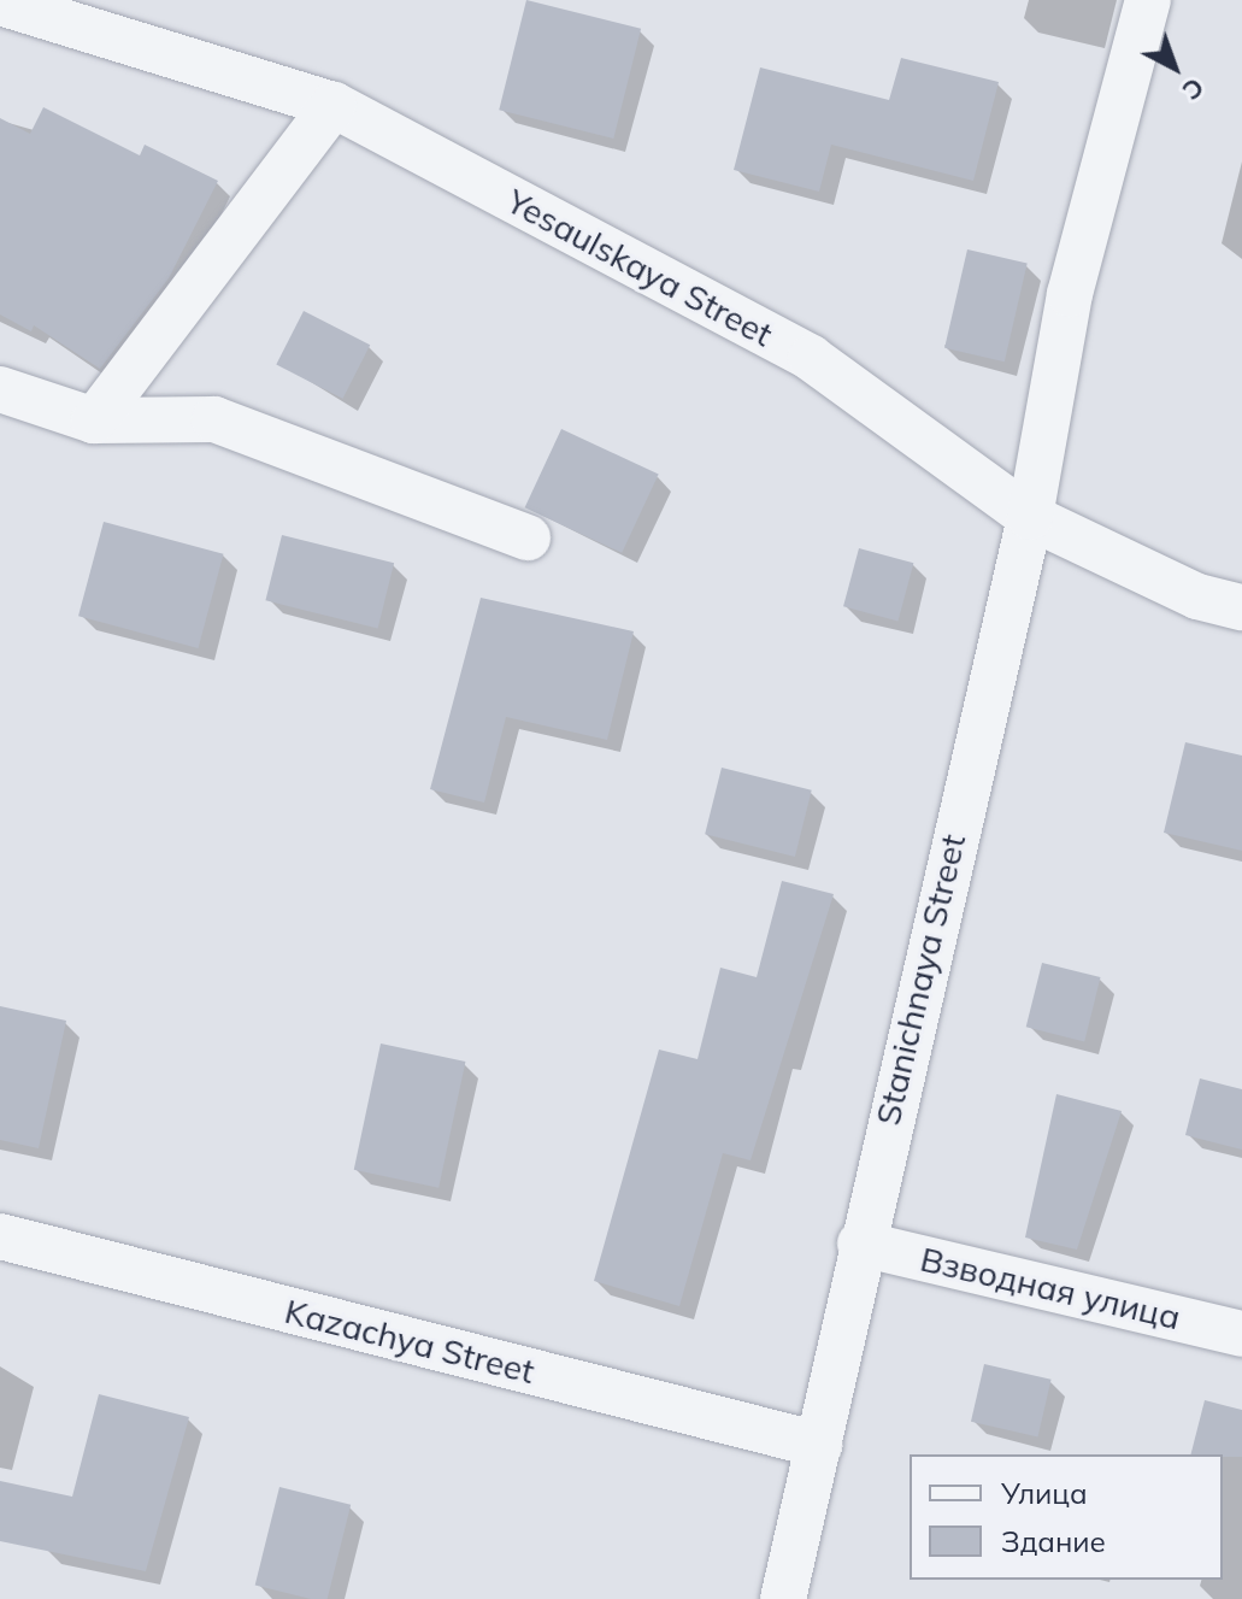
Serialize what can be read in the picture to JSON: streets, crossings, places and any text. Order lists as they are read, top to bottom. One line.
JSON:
{"streets":{"street":["Yesaulskaya Street","Stanichnaya Street","Взводная улица","Kazachya Street"]},"crossings":[["Yesaulskaya Street","Stanichnaya Street"],["Stanichnaya Street","Взводная улица"],["Stanichnaya Street","Kazachya Street"]],"legend":["Улица","Здание"],"north":"bottom right"}
